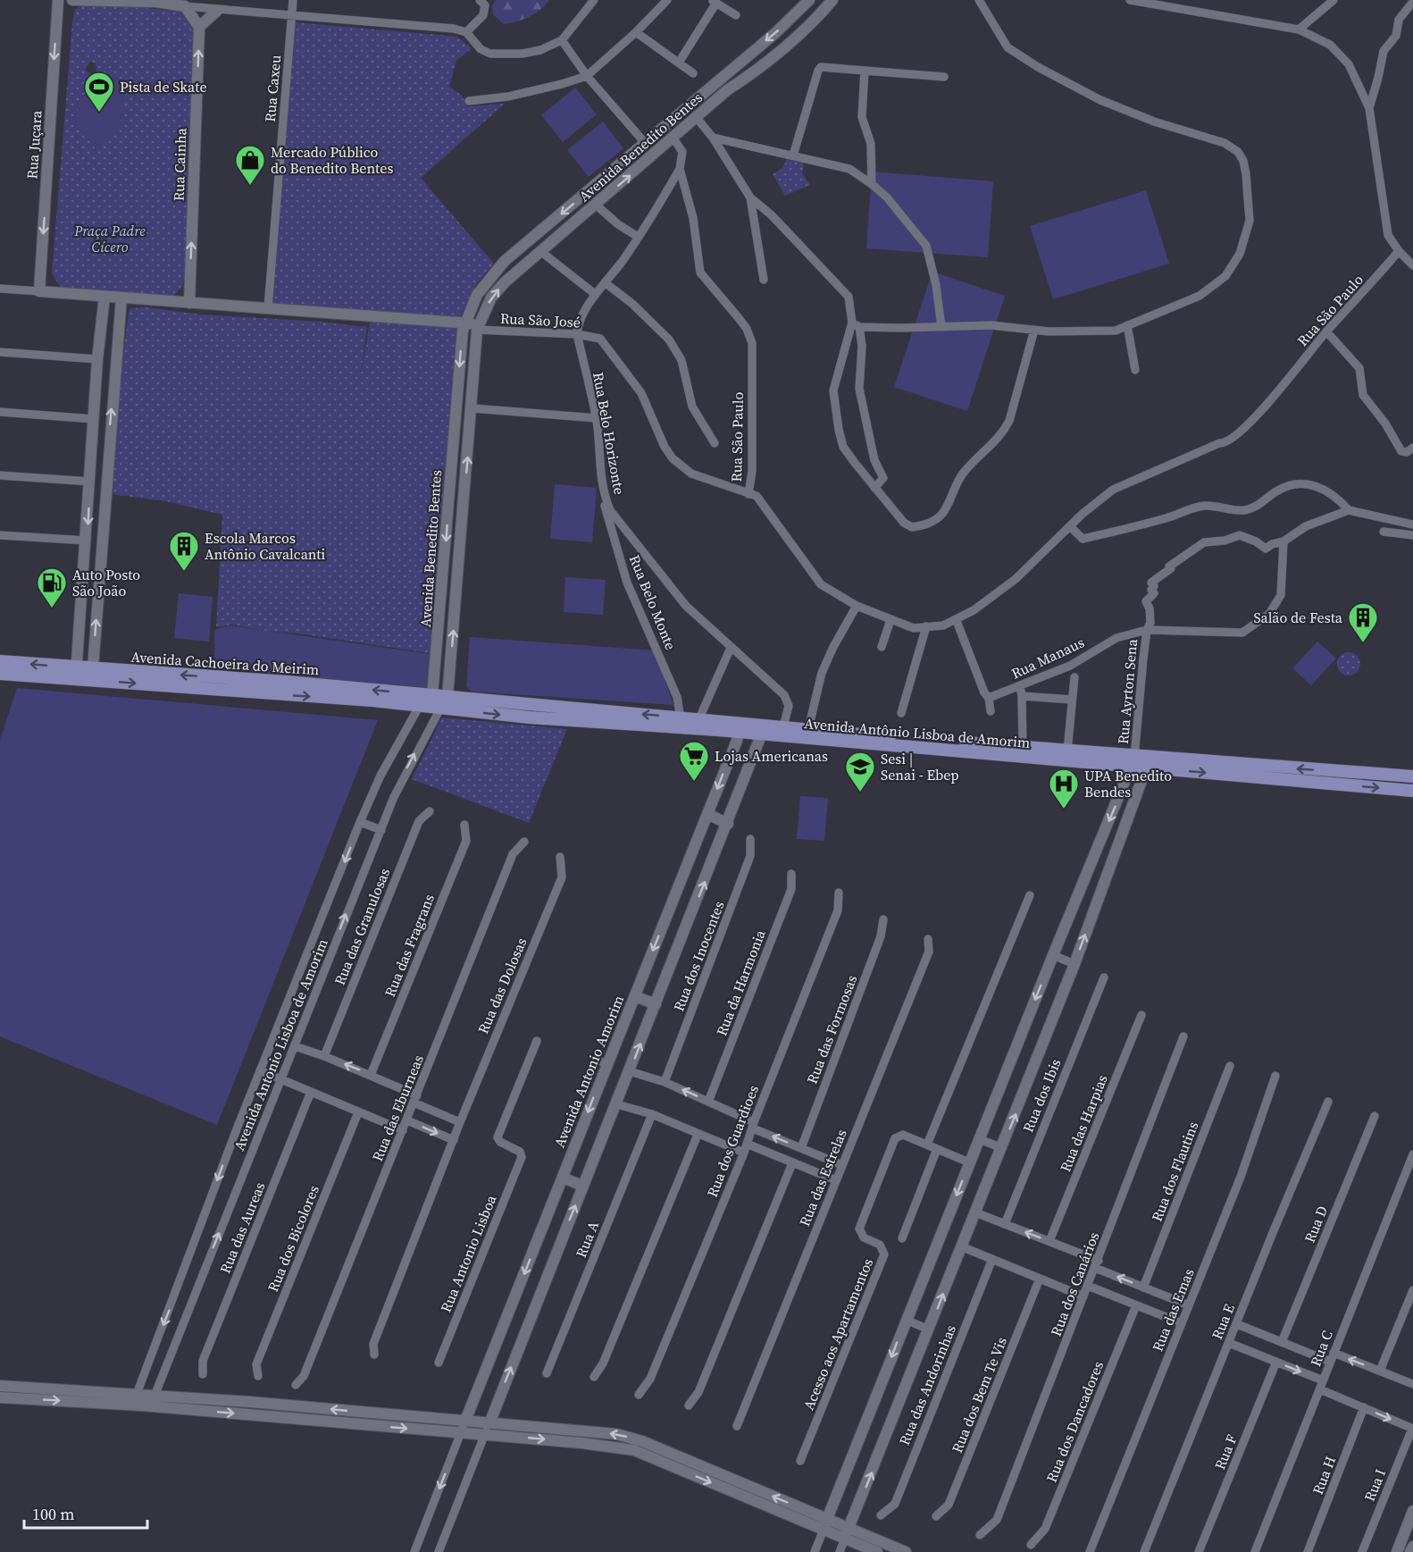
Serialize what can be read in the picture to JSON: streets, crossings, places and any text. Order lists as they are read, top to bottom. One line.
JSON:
{"streets":{"main road":["Avenida Cachoeira do Meirim","Avenida Antônio Lisboa de Amorim"],"street":["Rua Caxeu","Rua Juçara","Avenida Benedito Bentes","Rua Cainha","Rua São Paulo","Rua São José","Rua Belo Horizonte","Rua Belo Monte","Rua Manaus","Rua Ayrton Sena","Rua das Granulosas","Rua das Fragrans","Rua dos Inocentes","Rua da Harmonia","Rua das Dolosas","Rua das Formosas","Avenida Antonio Lisboa de Amorim","Avenida Antonio Amorim","Rua dos Ibis","Rua das Eburneas","Rua das Harpias","Rua dos Guardioes","Rua dos Flautins","Rua das Estrelas","Rua D","Rua das Aureas","Rua dos Bicolores","Rua A","Rua Antonio Lisboa","Rua dos Canários","Rua das Emas","Rua E","Acesso aos Apartamentos","Rua C","Rua das Andorinhas","Rua dos Bem Te Vis","Rua dos Dancadores","Rua F","Rua H","Rua I"]},"crossings":[["Avenida Benedito Bentes","Rua São José"],["Avenida Benedito Bentes","Avenida Cachoeira do Meirim"],["Avenida Benedito Bentes","Avenida Antônio Lisboa de Amorim"],["Avenida Benedito Bentes","Avenida Antonio Lisboa de Amorim"],["Rua São Paulo","Rua São José"],["Rua São José","Rua Belo Horizonte"],["Rua Belo Horizonte","Rua Belo Monte"],["Rua Belo Horizonte","Avenida Antônio Lisboa de Amorim"],["Rua Belo Monte","Avenida Antônio Lisboa de Amorim"],["Rua Manaus","Rua Ayrton Sena"],["Avenida Cachoeira do Meirim","Avenida Antônio Lisboa de Amorim"],["Avenida Cachoeira do Meirim","Avenida Antonio Lisboa de Amorim"],["Rua Ayrton Sena","Avenida Antônio Lisboa de Amorim"],["Avenida Antônio Lisboa de Amorim","Avenida Antonio Lisboa de Amorim"],["Avenida Antônio Lisboa de Amorim","Avenida Antonio Amorim"]],"one_way":["Rua Juçara","Rua Cainha"],"parks":["Praça Padre Cícero"],"places":{"sports":["Pista de Skate"],"shop":["Mercado Público do Benedito Bentes"],"building":["Escola Marcos Antônio Cavalcanti","Salão de Festa"],"fuel station":["Auto Posto São João"],"supermarket":["Lojas Americanas"],"school or university":["Sesi | Senai - Ebep"],"hospital":["UPA Benedito Bendes"]},"scale_bar":"100 m"}
